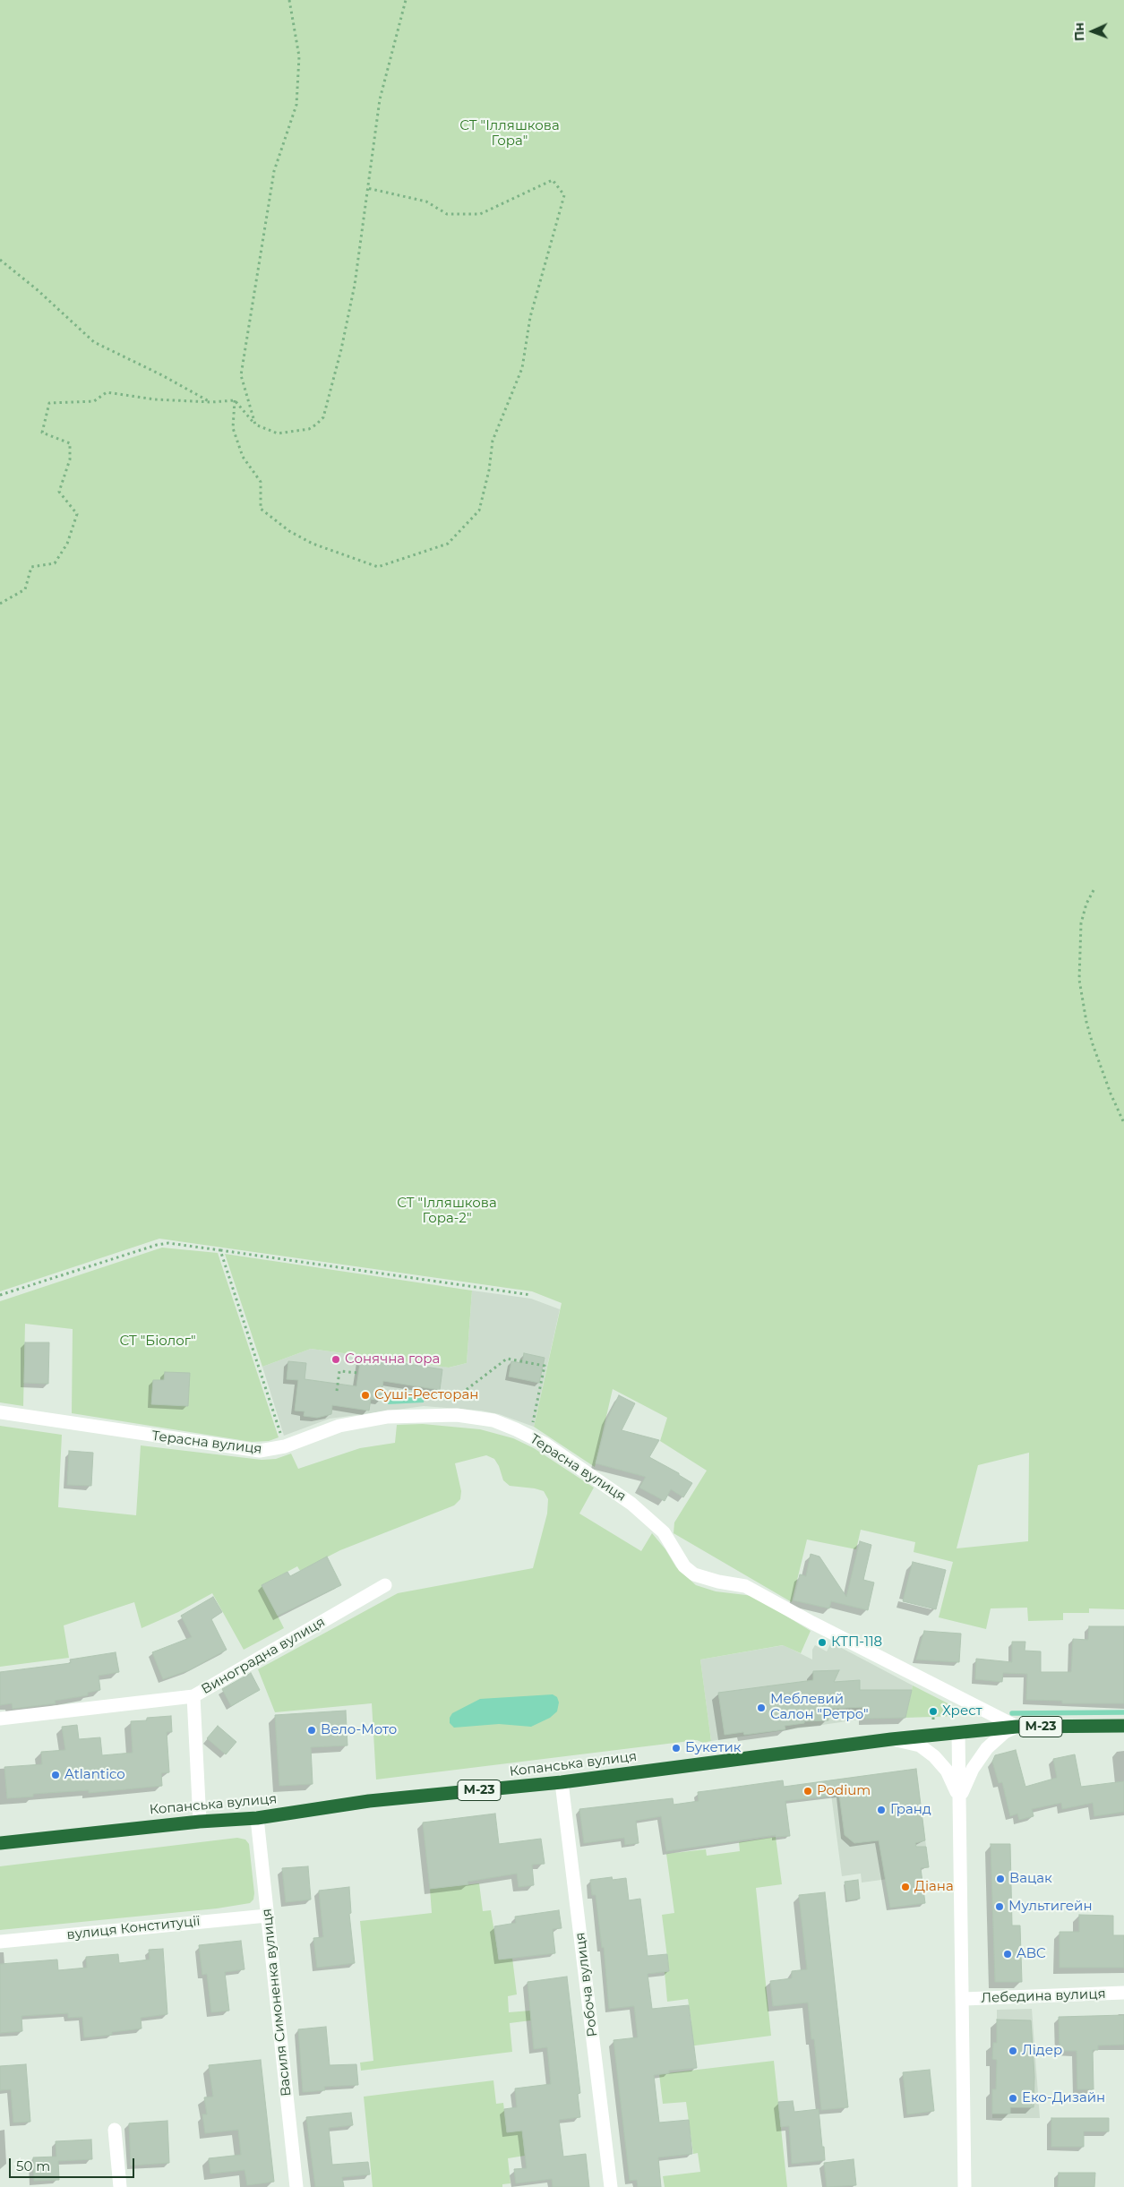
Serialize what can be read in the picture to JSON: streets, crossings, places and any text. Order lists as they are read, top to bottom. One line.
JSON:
{"streets":{"highway":["М-23","Копанська вулиця"],"street":["Терасна вулиця","Виноградна вулиця","вулиця Конституції","Робоча вулиця","Лебедина вулиця","Василя Симоненка вулиця"]},"crossings":[["Терасна вулиця","Копанська вулиця"],["Копанська вулиця","Робоча вулиця"],["Копанська вулиця","Василя Симоненка вулиця"],["вулиця Конституції","Василя Симоненка вулиця"]],"parks":["СТ \"Ілляшкова Гора\"","СТ \"Ілляшкова Гора-2\"","СТ \"Біолог\""],"places":["Сонячна гора","Суші-Ресторан","КТП-118","Меблевий Салон \"Ретро\"","Хрест","Вело-Мото","Букетик","Atlantico","Podium","Гранд","Вацак","Діана","Мультигейн","ABC","Лідер","Еко-Дизайн"],"scale_bar":"50 m","north":"left"}
